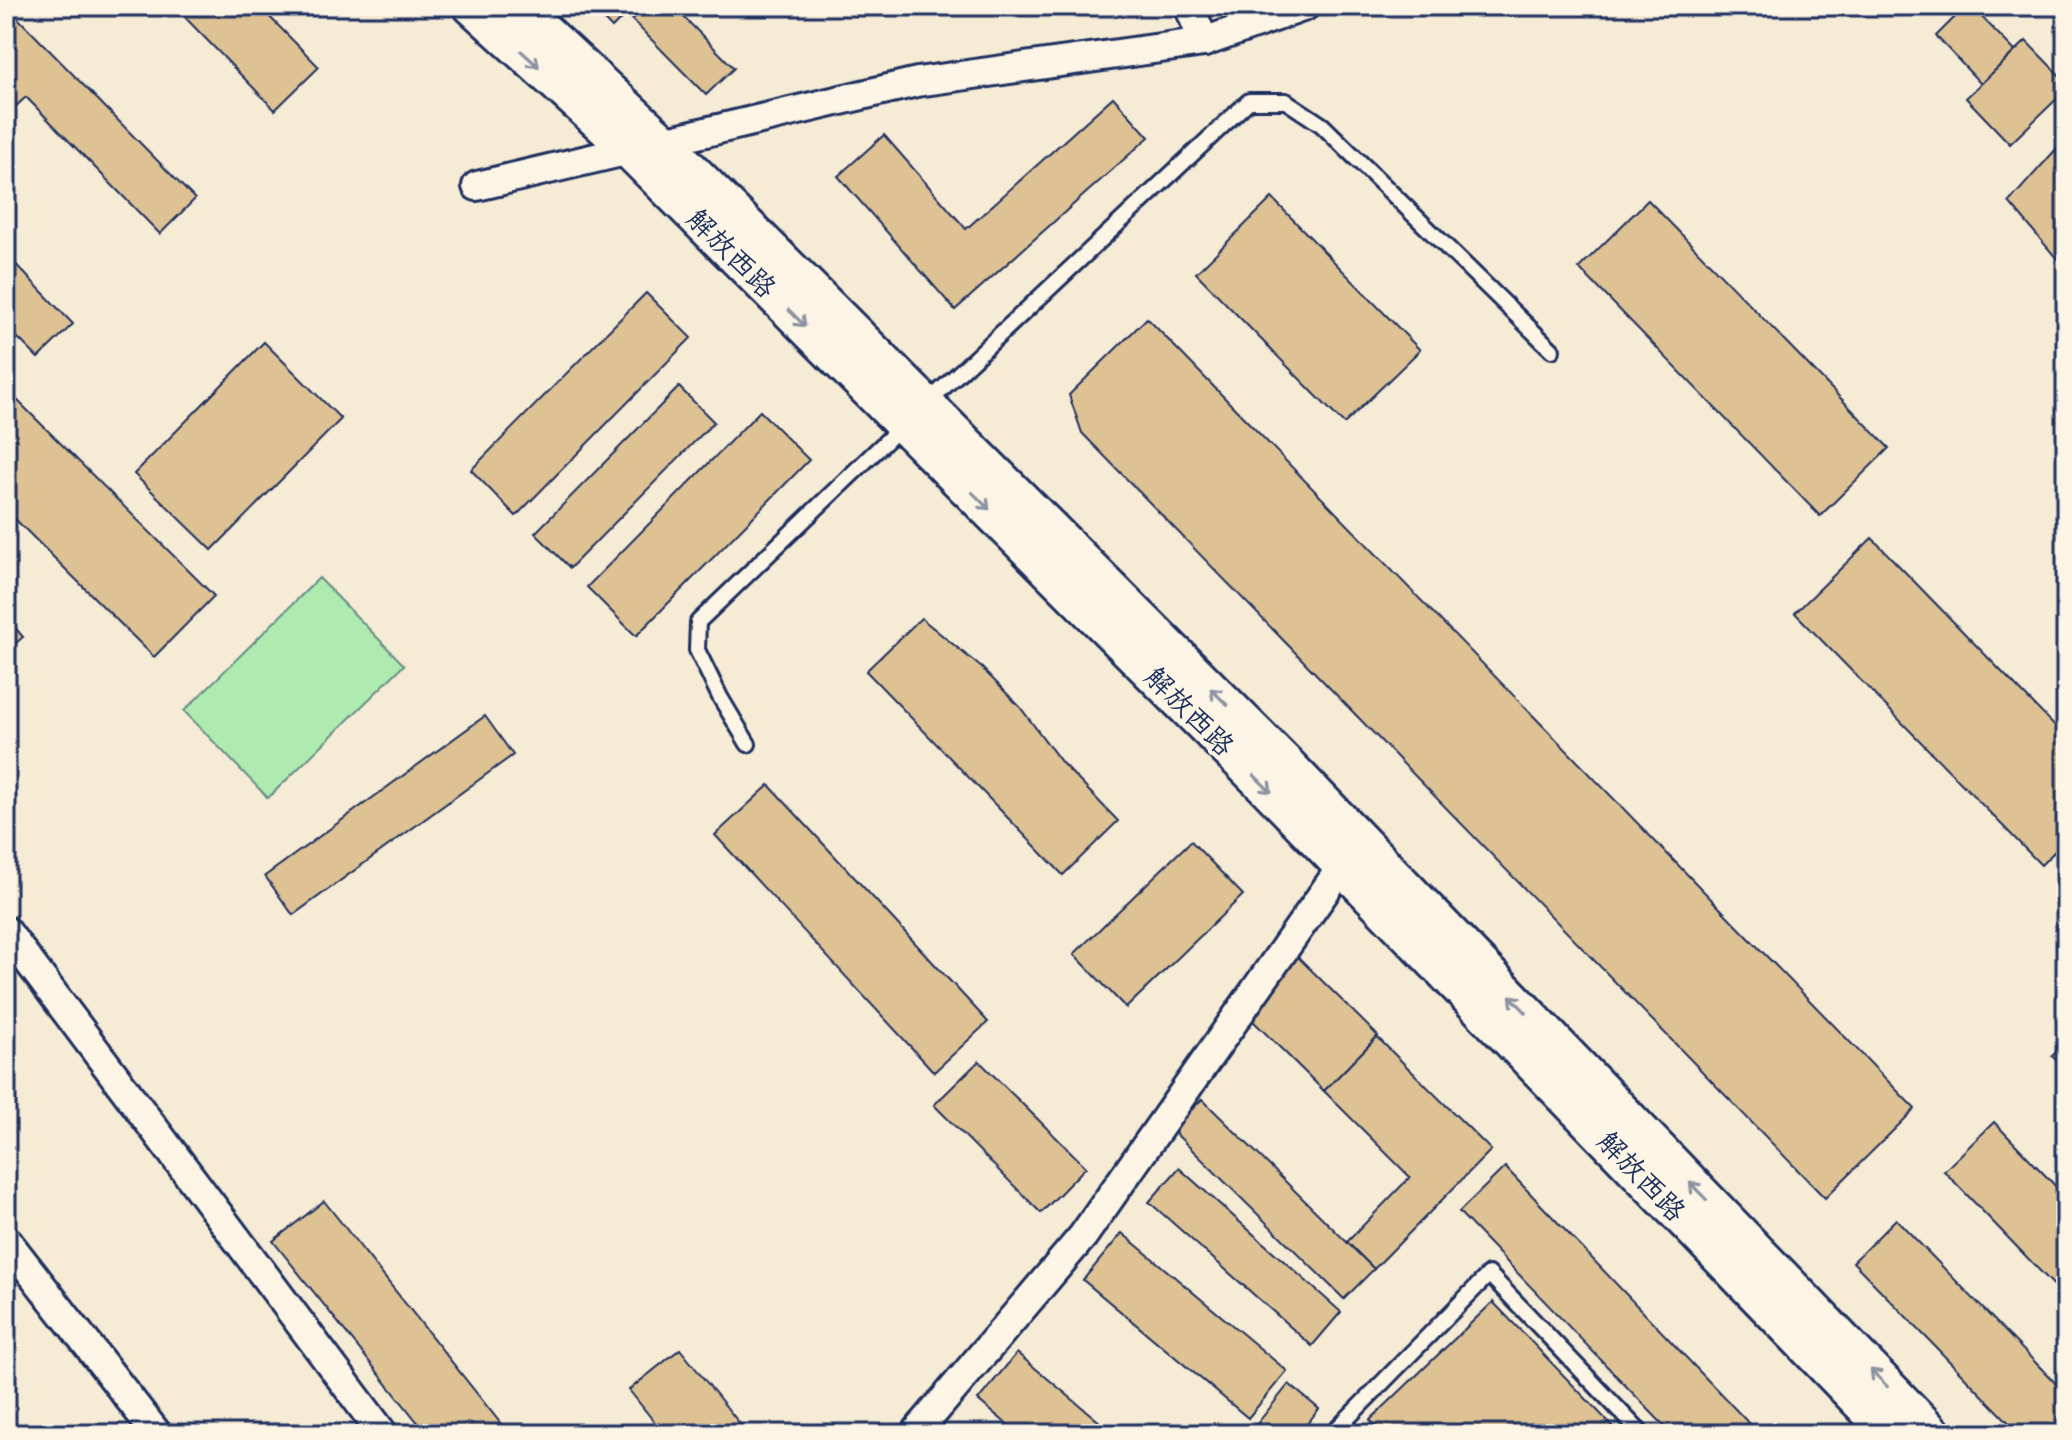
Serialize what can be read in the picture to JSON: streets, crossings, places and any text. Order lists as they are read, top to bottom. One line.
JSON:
{"streets":{"street":["解放西路"]}}
